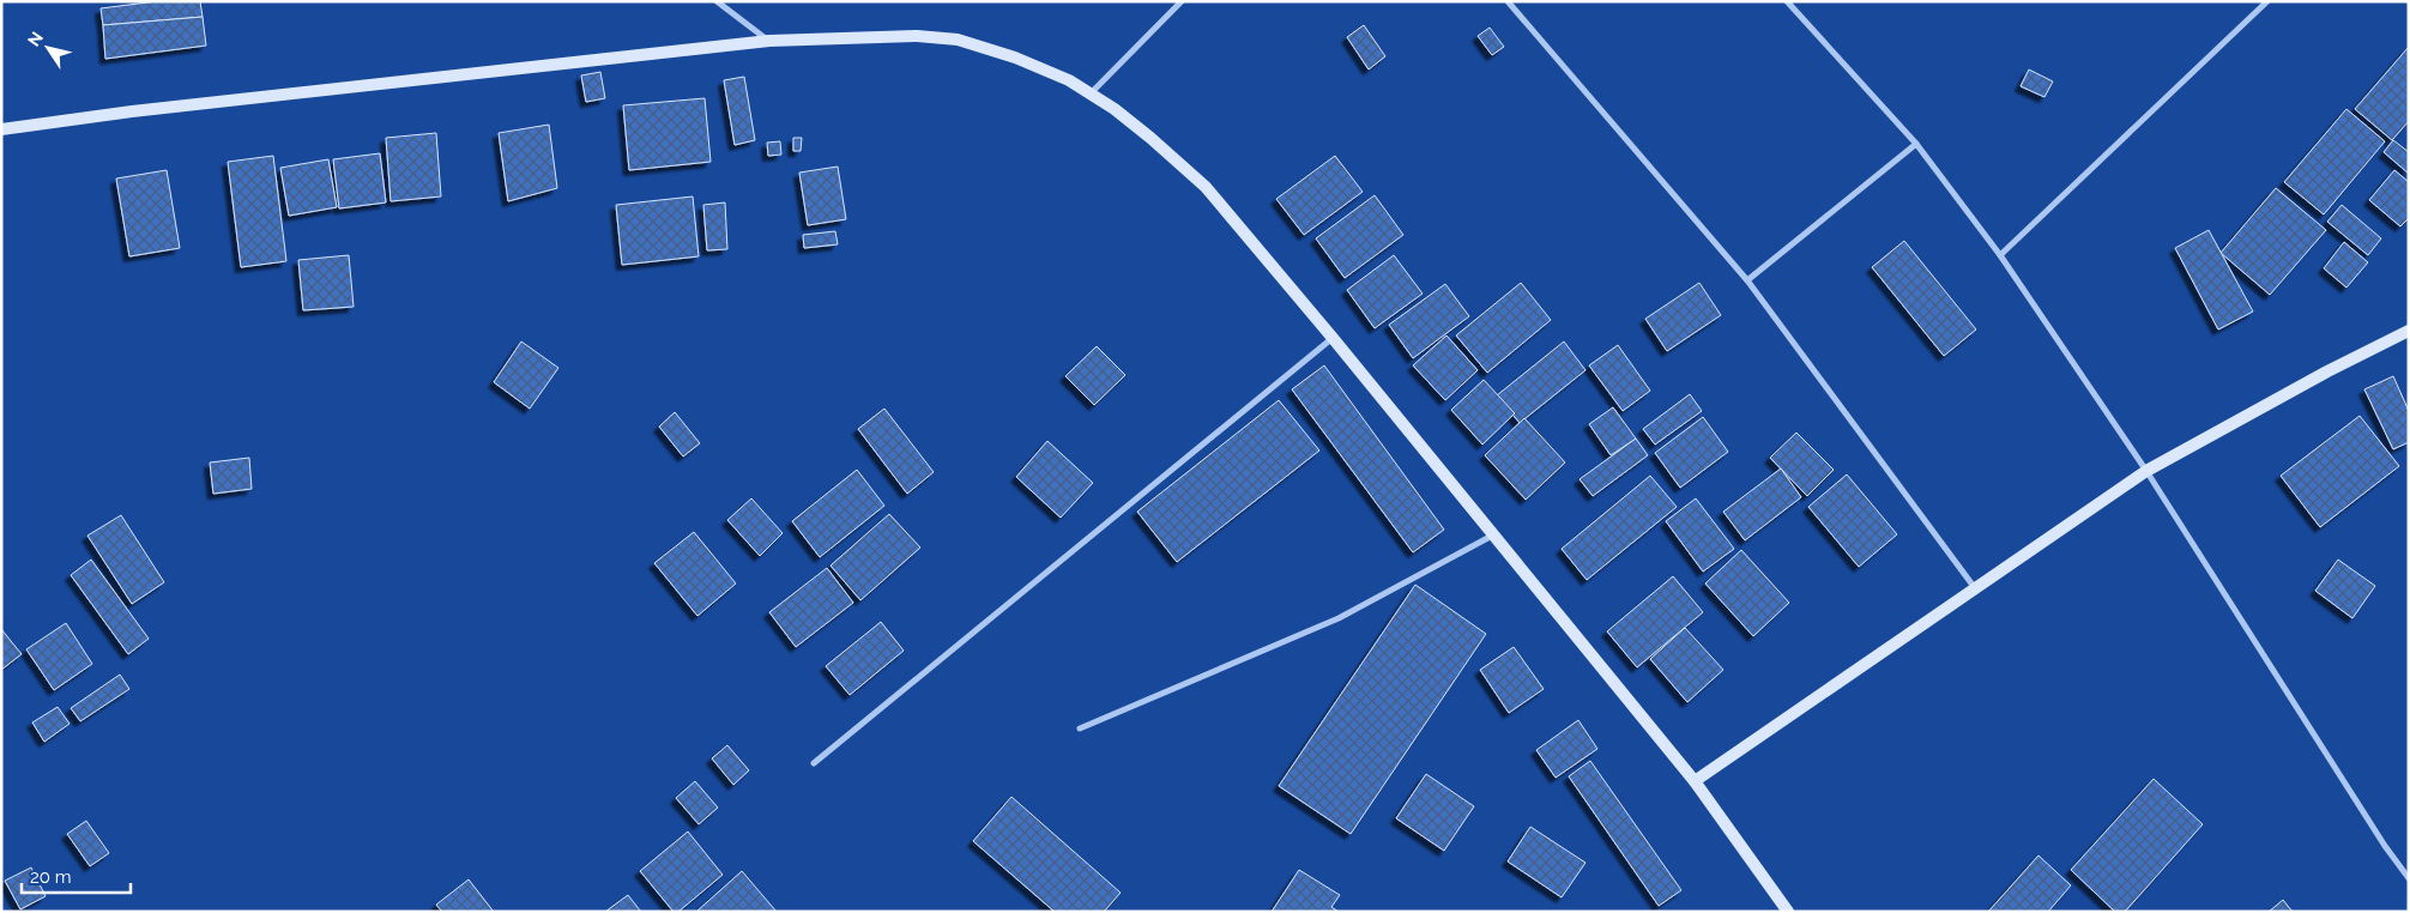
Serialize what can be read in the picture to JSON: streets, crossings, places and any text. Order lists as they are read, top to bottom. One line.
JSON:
{"scale_bar":"20 m","north":"top left"}
